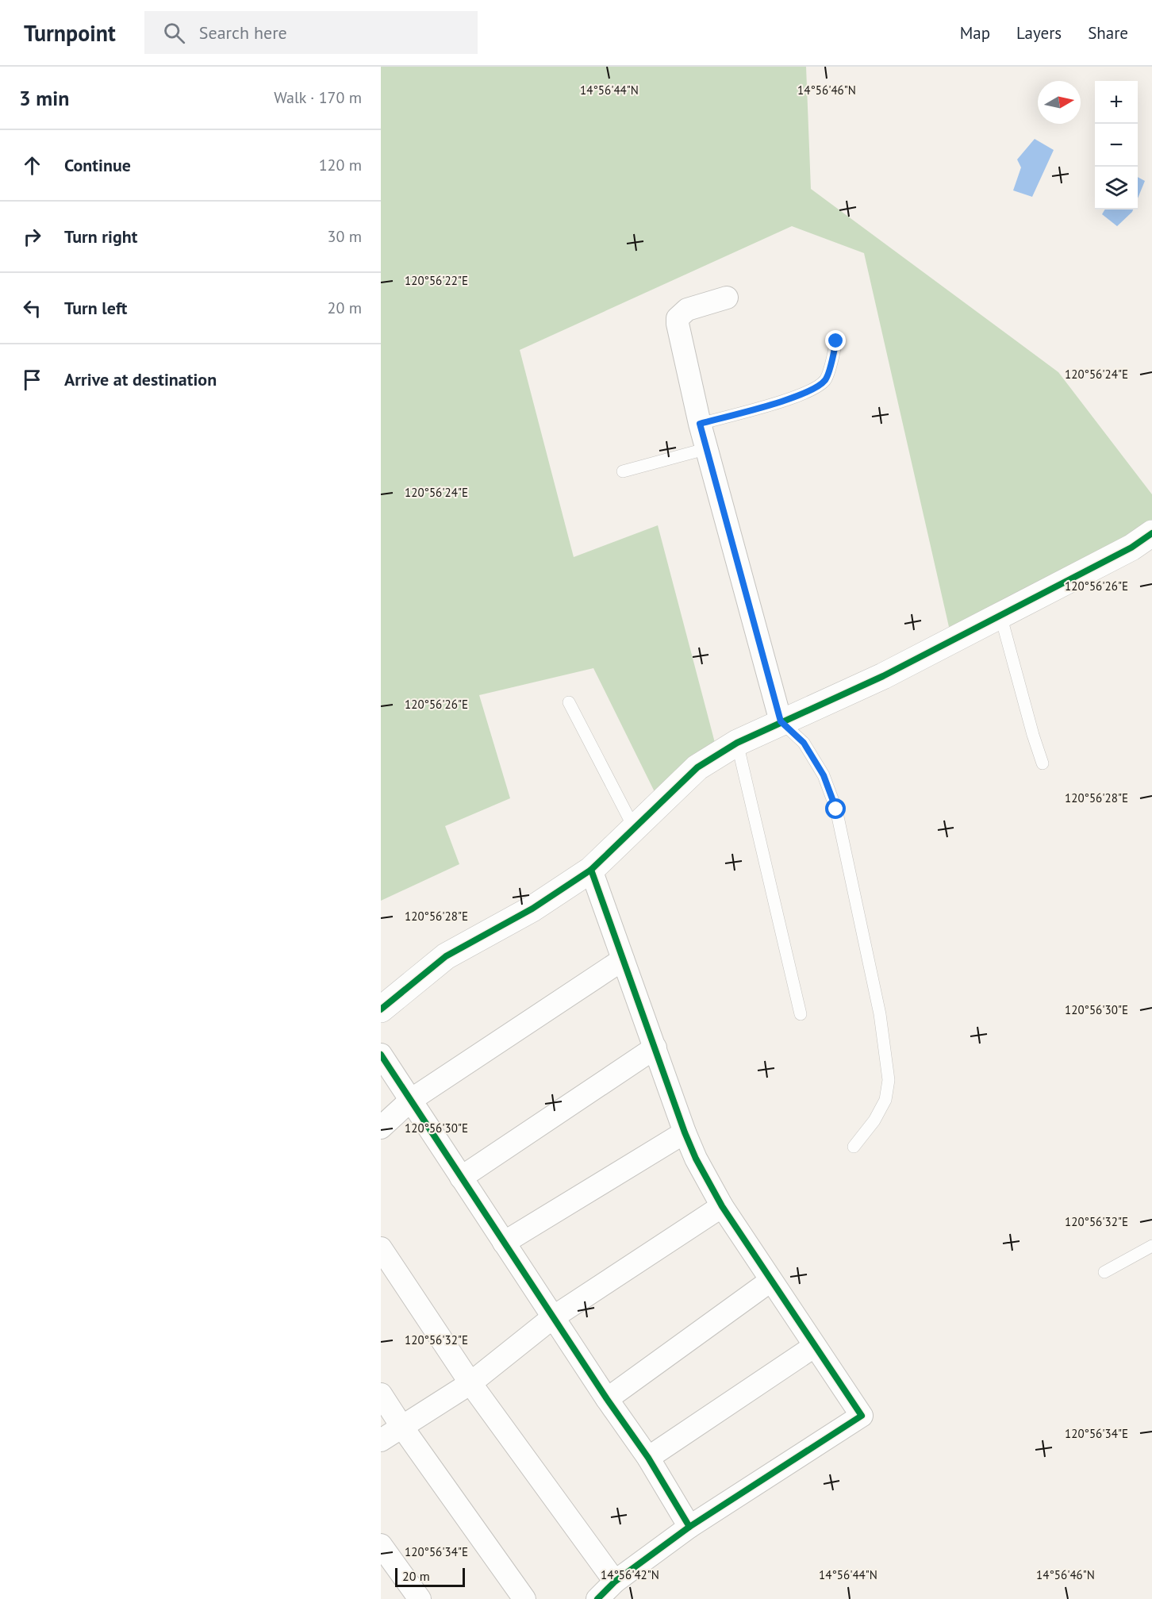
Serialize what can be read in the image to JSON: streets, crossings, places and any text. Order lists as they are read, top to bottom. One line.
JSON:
{"scale_bar":"20 m","north":"right","page":{"header":"Turnpoint","search":"Search here","nav":["Map","Layers","Share"],"heading":["3 min","Walk · 170 m"],"map_buttons":["+","−"],"list":[["Continue","120 m"],["Turn right","30 m"],["Turn left","20 m"],"Arrive at destination"],"scale":"20 m"},"coordinates":["14°56'44\"N","14°56'46\"N","120°56'22\"E","120°56'24\"E","120°56'26\"E","120°56'28\"E","120°56'30\"E","120°56'32\"E","120°56'34\"E","14°56'42\"N"]}
